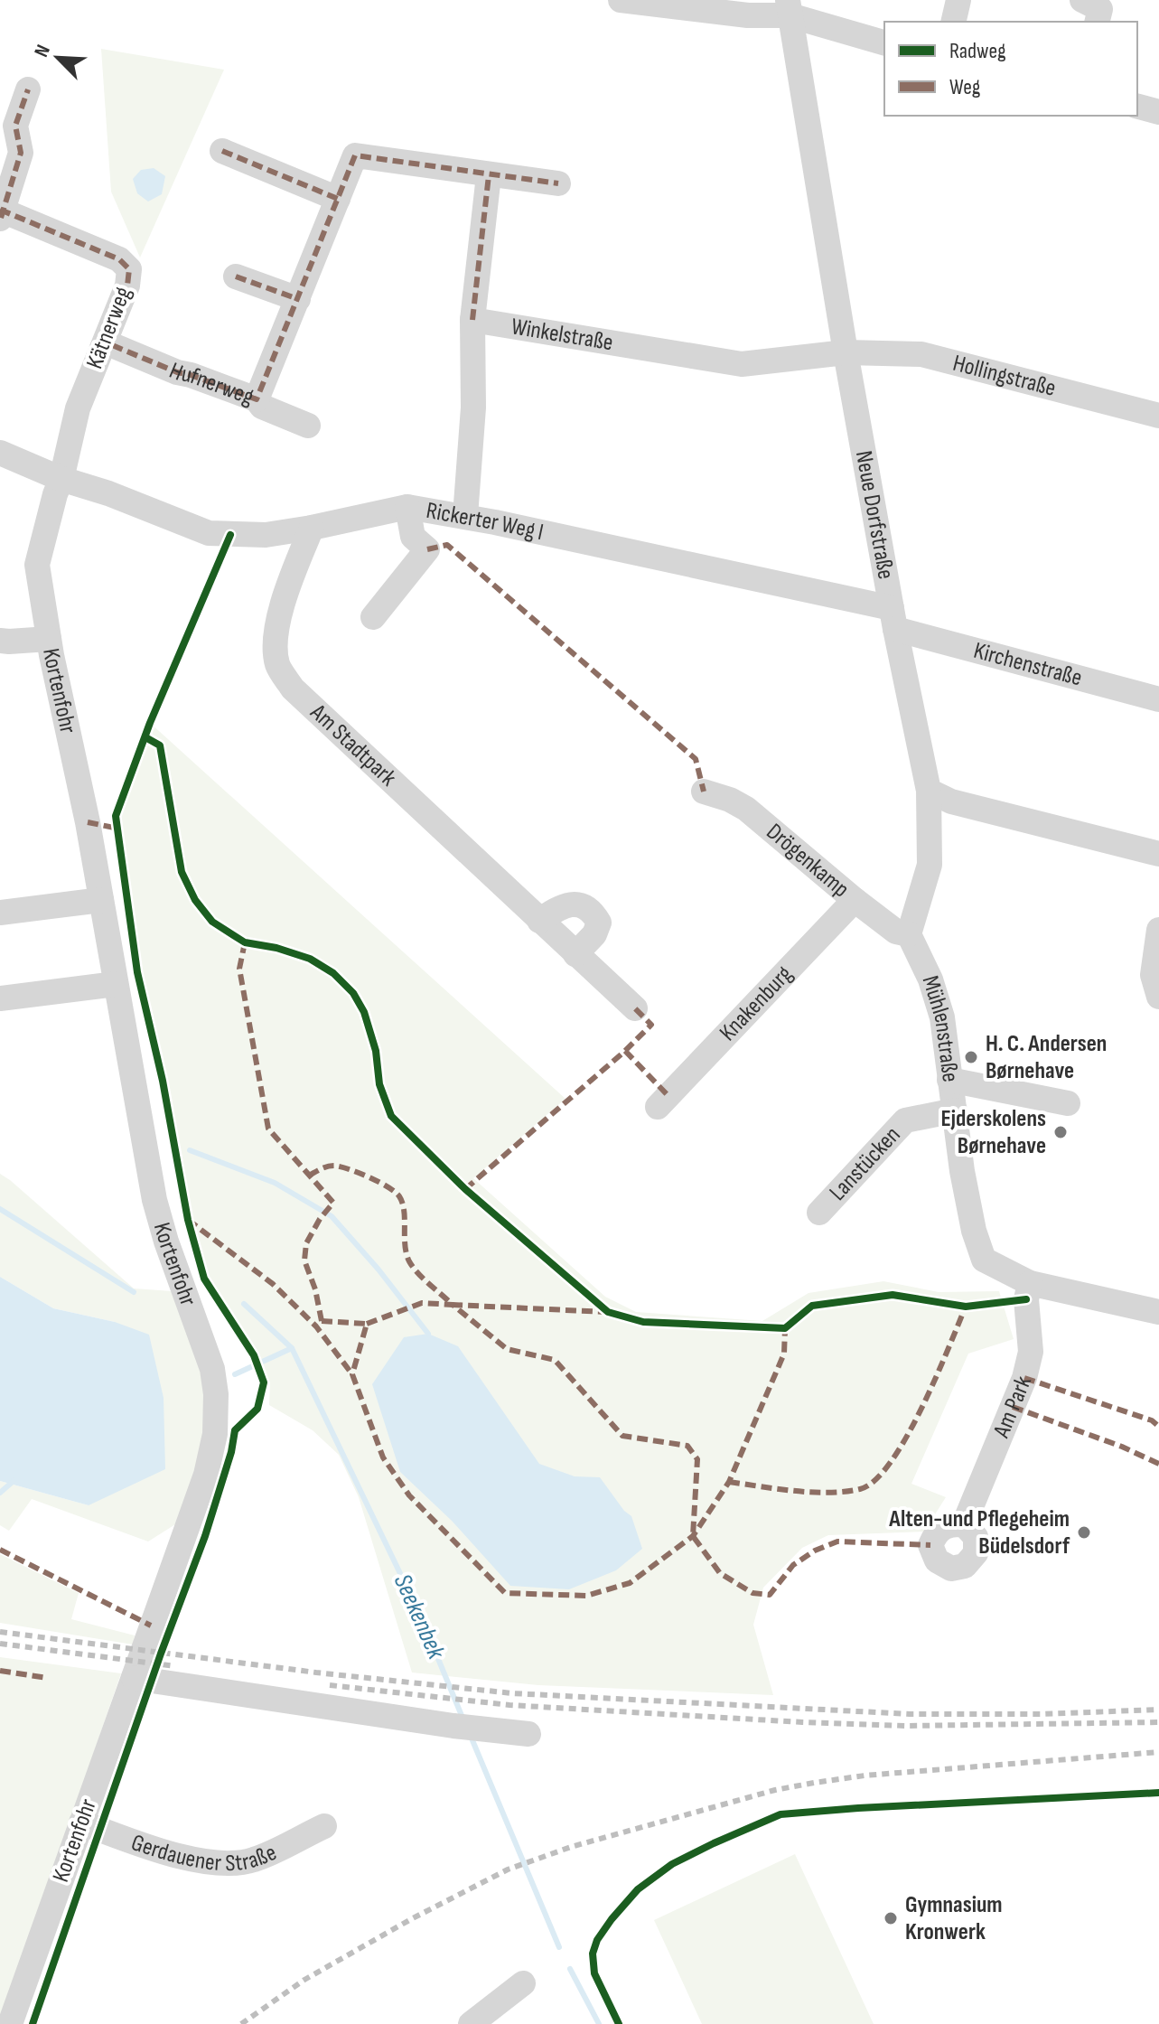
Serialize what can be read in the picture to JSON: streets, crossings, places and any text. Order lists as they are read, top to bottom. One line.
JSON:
{"streets":{"street":["Kätnerweg","Winkelstraße","Hollingstraße","Hufnerweg","Neue Dorfstraße","Rickerter Weg I","Kirchenstraße","Kortenfohr","Am Stadtpark","Drögenkamp","Knakenburg","Mühlenstraße","Lanstücken","Am Park","Gerdauener Straße"]},"crossings":[["Kätnerweg","Hufnerweg"],["Kätnerweg","Rickerter Weg I"],["Kätnerweg","Kortenfohr"],["Winkelstraße","Hollingstraße"],["Winkelstraße","Neue Dorfstraße"],["Hollingstraße","Neue Dorfstraße"],["Neue Dorfstraße","Rickerter Weg I"],["Neue Dorfstraße","Kirchenstraße"],["Rickerter Weg I","Kirchenstraße"],["Rickerter Weg I","Kortenfohr"],["Rickerter Weg I","Am Stadtpark"],["Kortenfohr","Gerdauener Straße"],["Drögenkamp","Knakenburg"],["Drögenkamp","Mühlenstraße"],["Mühlenstraße","Lanstücken"],["Mühlenstraße","Am Park"]],"water":["Seekenbek"],"places":["H. C. Andersen Børnehave","Ejderskolens Børnehave","Alten-und Pflegeheim Büdelsdorf","Gymnasium Kronwerk"],"legend":["Radweg","Weg"],"north":"top left"}
